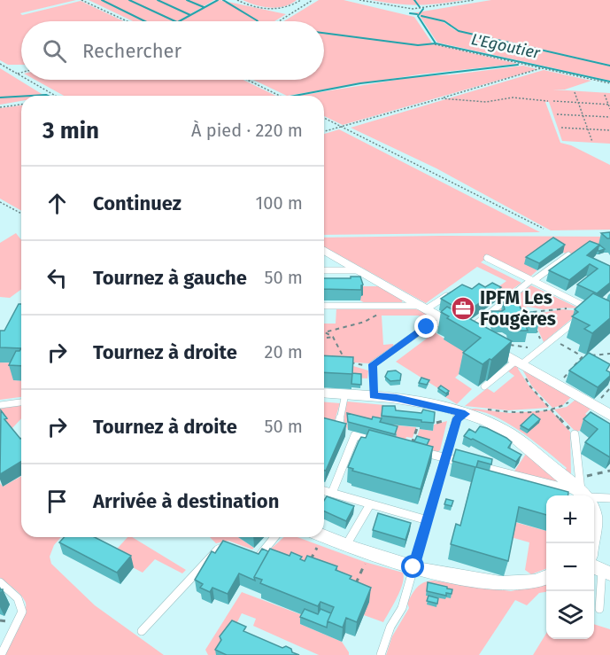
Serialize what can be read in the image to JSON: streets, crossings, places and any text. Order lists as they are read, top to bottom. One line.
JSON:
{"water":["L'Egoutier"],"places":{"office":["IPFM Les Fougères"]},"page":{"search":"Rechercher","heading":["3 min","À pied · 220 m"],"list":[["Continuez","100 m"],["Tournez à gauche","50 m"],["Tournez à droite","20 m"],["Tournez à droite","50 m"],"Arrivée à destination"],"map_buttons":["+","−"]}}
